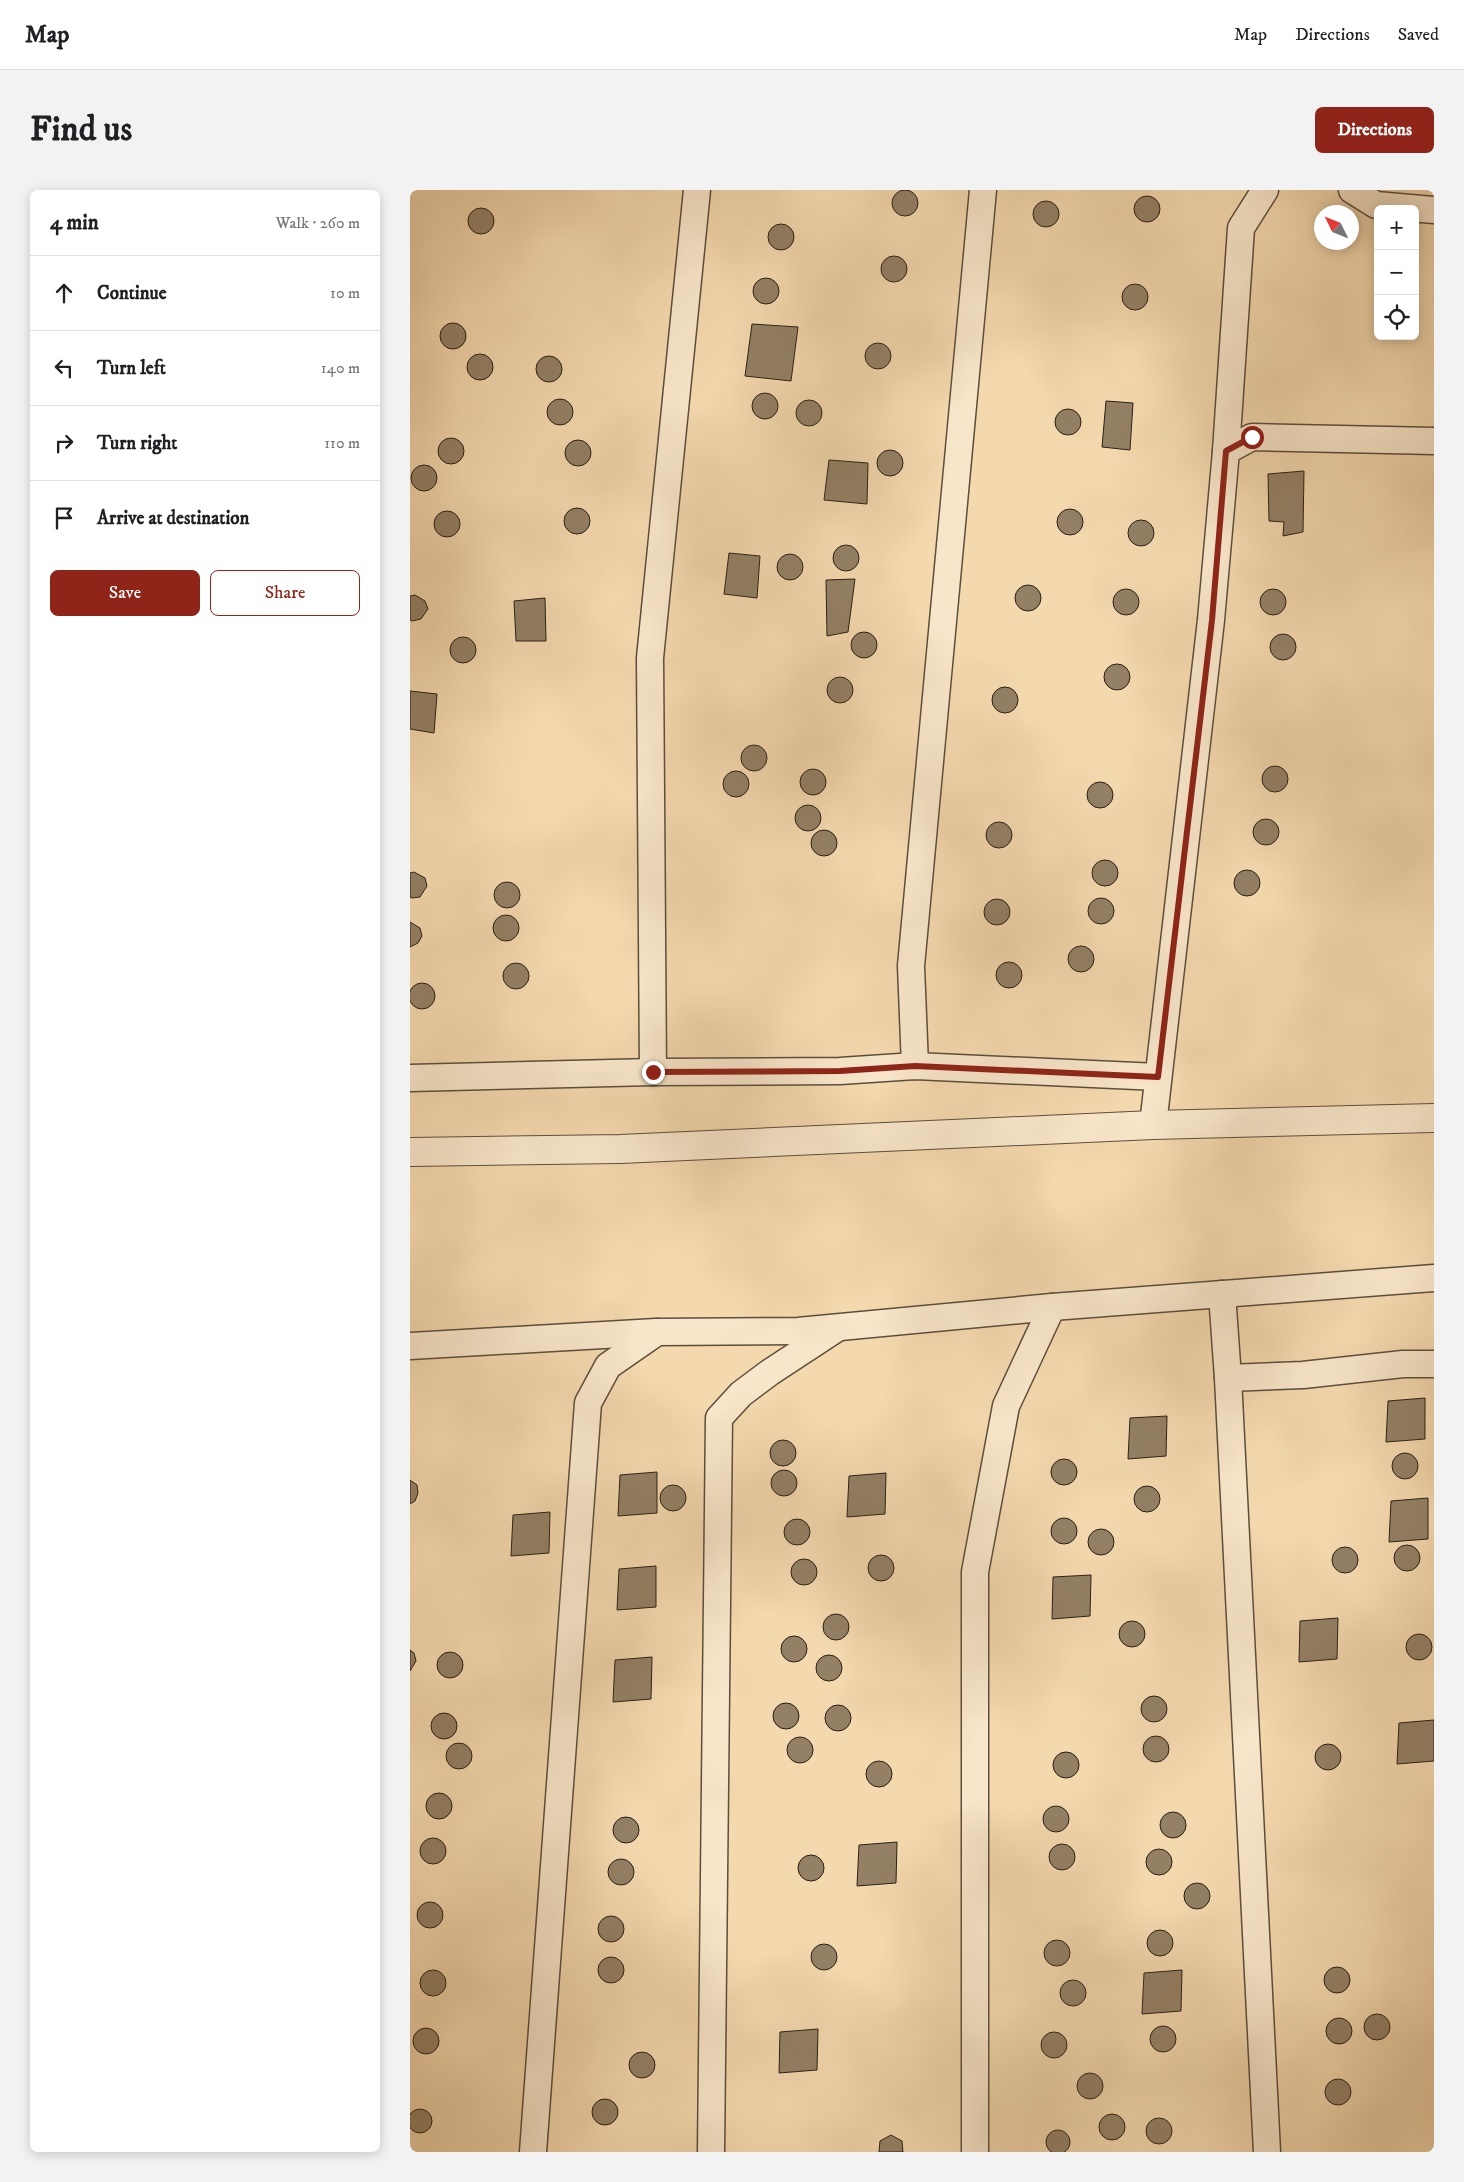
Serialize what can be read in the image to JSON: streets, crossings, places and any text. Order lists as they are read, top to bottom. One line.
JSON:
{"north":"top left","page":{"header":"Map","nav":["Map","Directions","Saved"],"buttons":["Directions",["Save","Share"]],"title":"Find us","heading":["4 min","Walk · 260 m"],"map_buttons":["+","−"],"list":[["Continue","10 m"],["Turn left","140 m"],["Turn right","110 m"],"Arrive at destination"]}}
